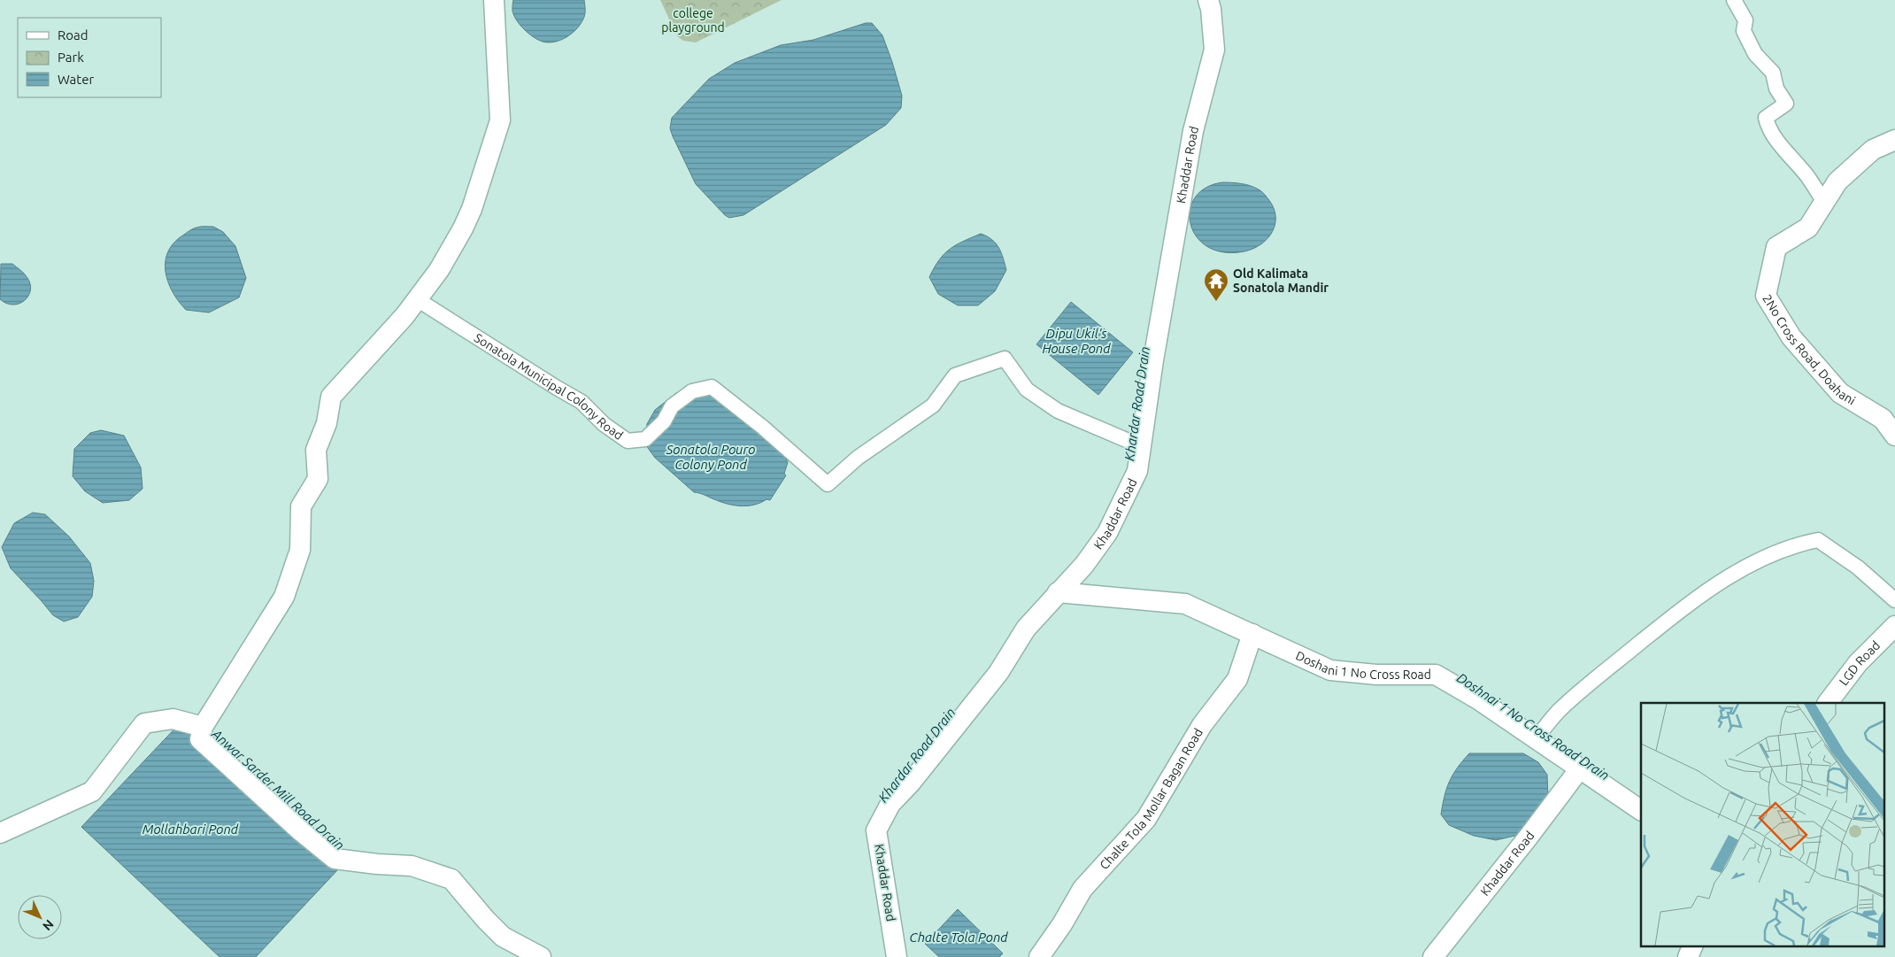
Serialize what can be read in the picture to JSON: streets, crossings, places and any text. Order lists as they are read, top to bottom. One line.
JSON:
{"streets":{"street":["Khaddar Road","2No Cross Road, Doahani","Sonatola Municipal Colony Road","Doshani 1 No Cross Road","LGD Road","Chalte Tola Mollar Bagan Road"]},"crossings":[["Khaddar Road","Sonatola Municipal Colony Road"],["Khaddar Road","Doshani 1 No Cross Road"],["Doshani 1 No Cross Road","Chalte Tola Mollar Bagan Road"]],"water":["Dipu Ukil's House Pond","Khardar Road Drain","Sonatola Pouro Colony Pond","Doshnai 1 No Cross Road Drain","Anwar Sarder Mill Road Drain","Mollahbari Pond","Chalte Tola Pond"],"parks":["college playground"],"places":{"temple":["Old Kalimata Sonatola Mandir"]},"legend":["Road","Park","Water"],"north":"bottom right"}
